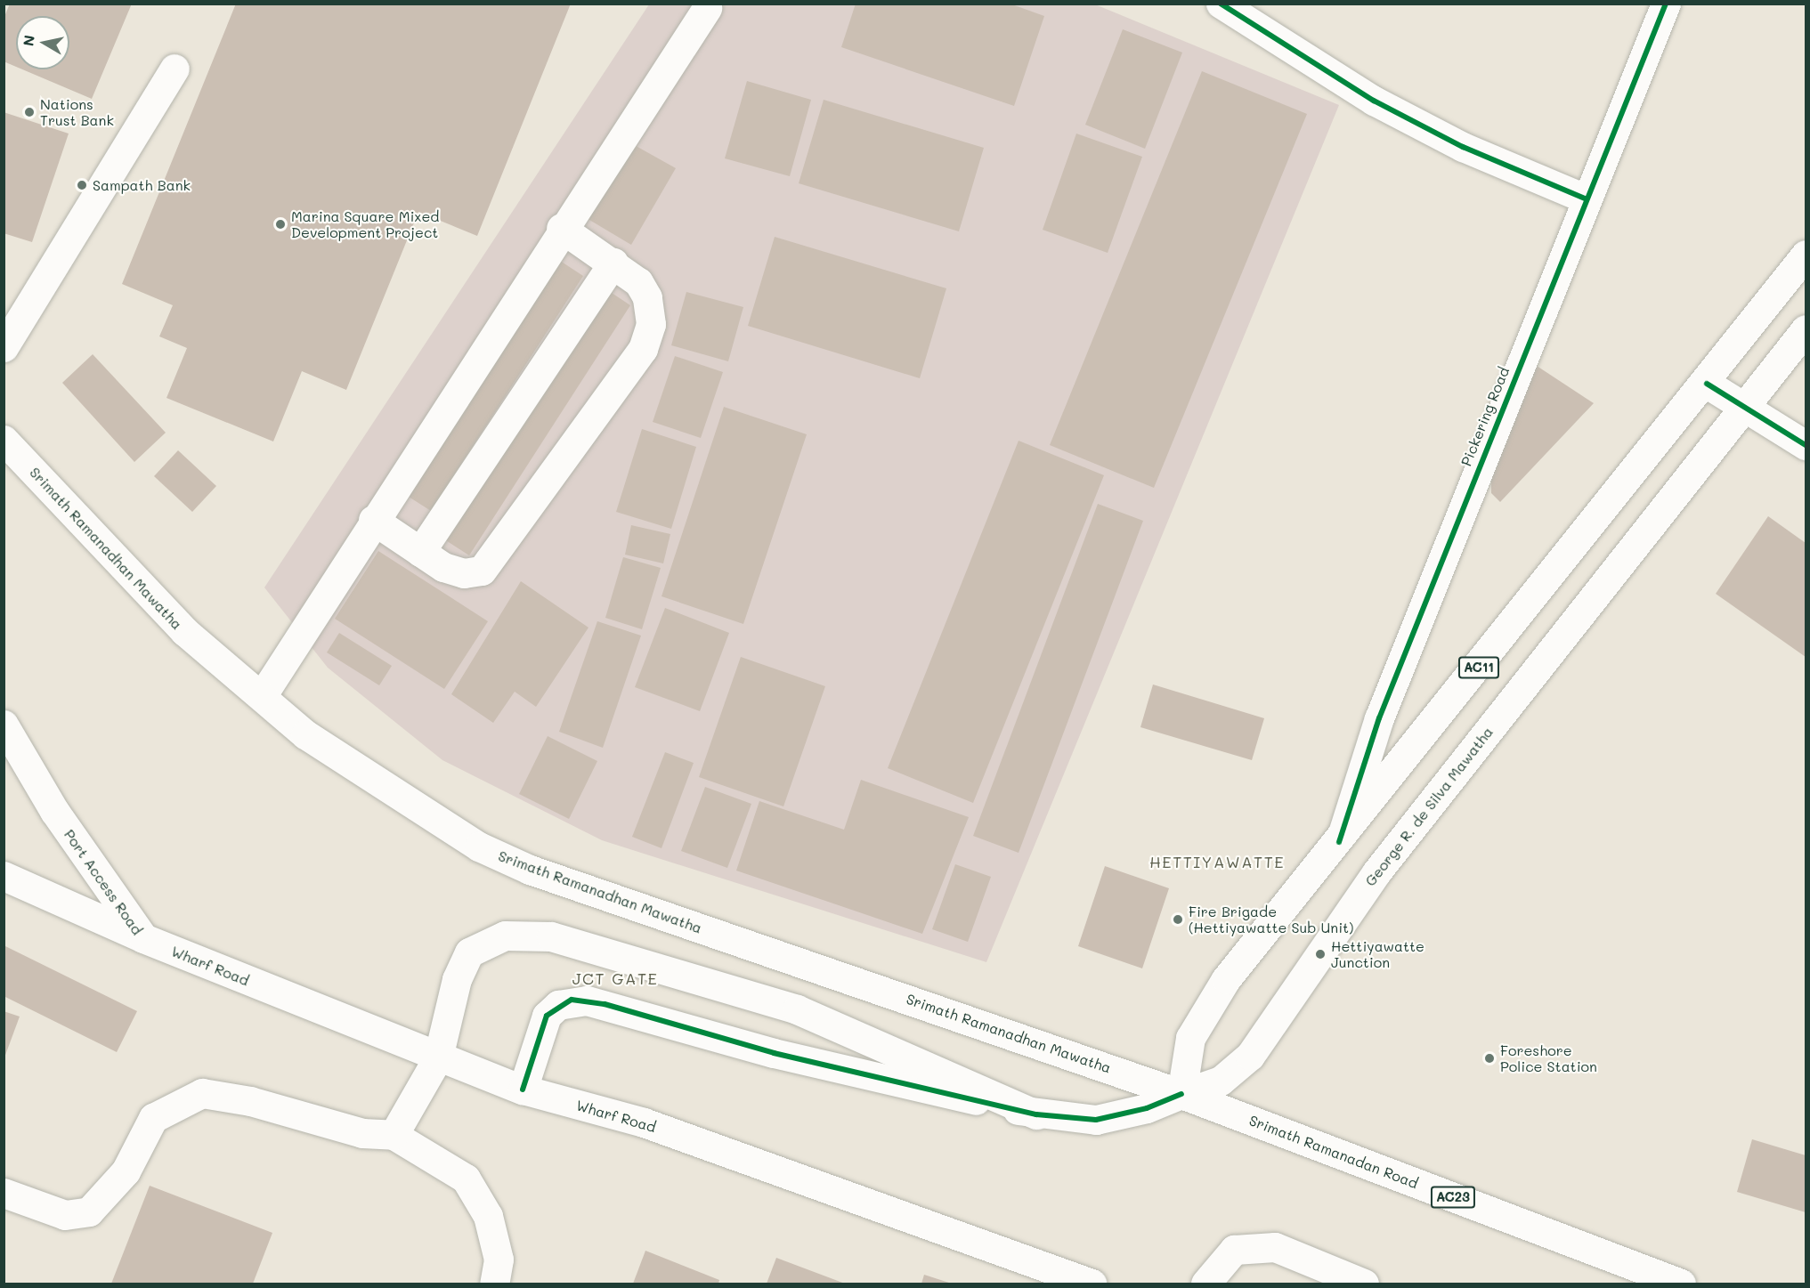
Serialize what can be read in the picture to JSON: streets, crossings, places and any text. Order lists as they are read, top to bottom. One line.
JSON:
{"streets":{"main road":["Pickering Road","Srimath Ramanadhan Mawatha","AC11","George R. de Silva Mawatha","Port Access Road","Wharf Road","Srimath Ramanadan Road","AC23"]},"crossings":[["Pickering Road","AC11"],["Srimath Ramanadhan Mawatha","AC11"],["Srimath Ramanadhan Mawatha","George R. de Silva Mawatha"],["Srimath Ramanadhan Mawatha","Srimath Ramanadan Road"],["AC11","George R. de Silva Mawatha"],["AC11","Srimath Ramanadan Road"],["George R. de Silva Mawatha","Srimath Ramanadan Road"],["Port Access Road","Wharf Road"]],"districts":["HETTIYAWATTE","JCT GATE"],"places":["Nations Trust Bank","Sampath Bank","Marina Square Mixed Development Project","Fire Brigade (Hettiyawatte Sub Unit)","Hettiyawatte Junction","Foreshore Police Station"],"north":"left"}
